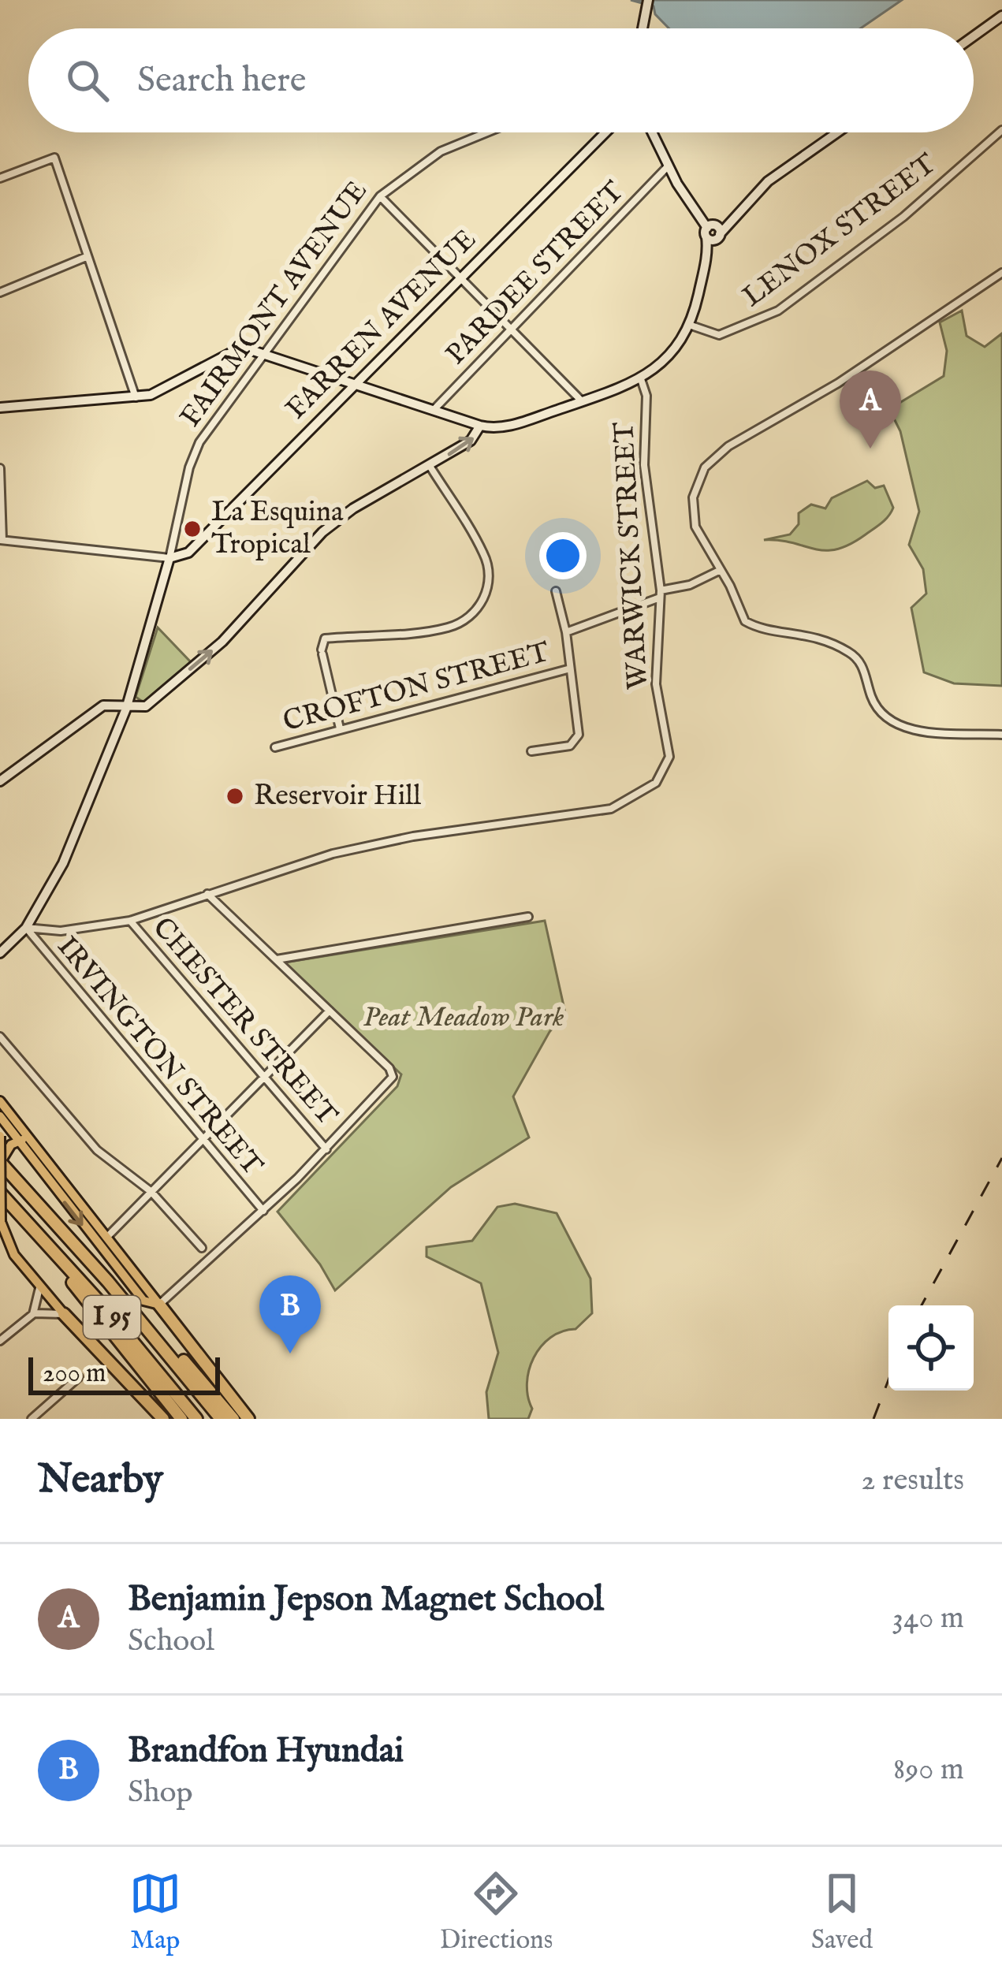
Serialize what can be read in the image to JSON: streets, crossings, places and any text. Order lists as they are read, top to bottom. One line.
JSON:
{"streets":{"highway":["I 95"],"main road":["FAIRMONT AVENUE","FARREN AVENUE"],"street":["LENOX STREET","PARDEE STREET","WARWICK STREET","CROFTON STREET","CHESTER STREET","IRVINGTON STREET"]},"crossings":[["FAIRMONT AVENUE","FARREN AVENUE"],["FAIRMONT AVENUE","IRVINGTON STREET"]],"parks":["Peat Meadow Park"],"places":["La Esquina Tropical","Reservoir Hill"],"scale_bar":"200 m","page":{"search":"Search here","pins":["A","B"],"scale":"200 m","heading":["Nearby","2 results"],"list":[{"mark":"A","name":"Benjamin Jepson Magnet School","note":"School","value":"340 m"},{"mark":"B","name":"Brandfon Hyundai","note":"Shop","value":"890 m"}],"nav":["Map","Directions","Saved"]}}
